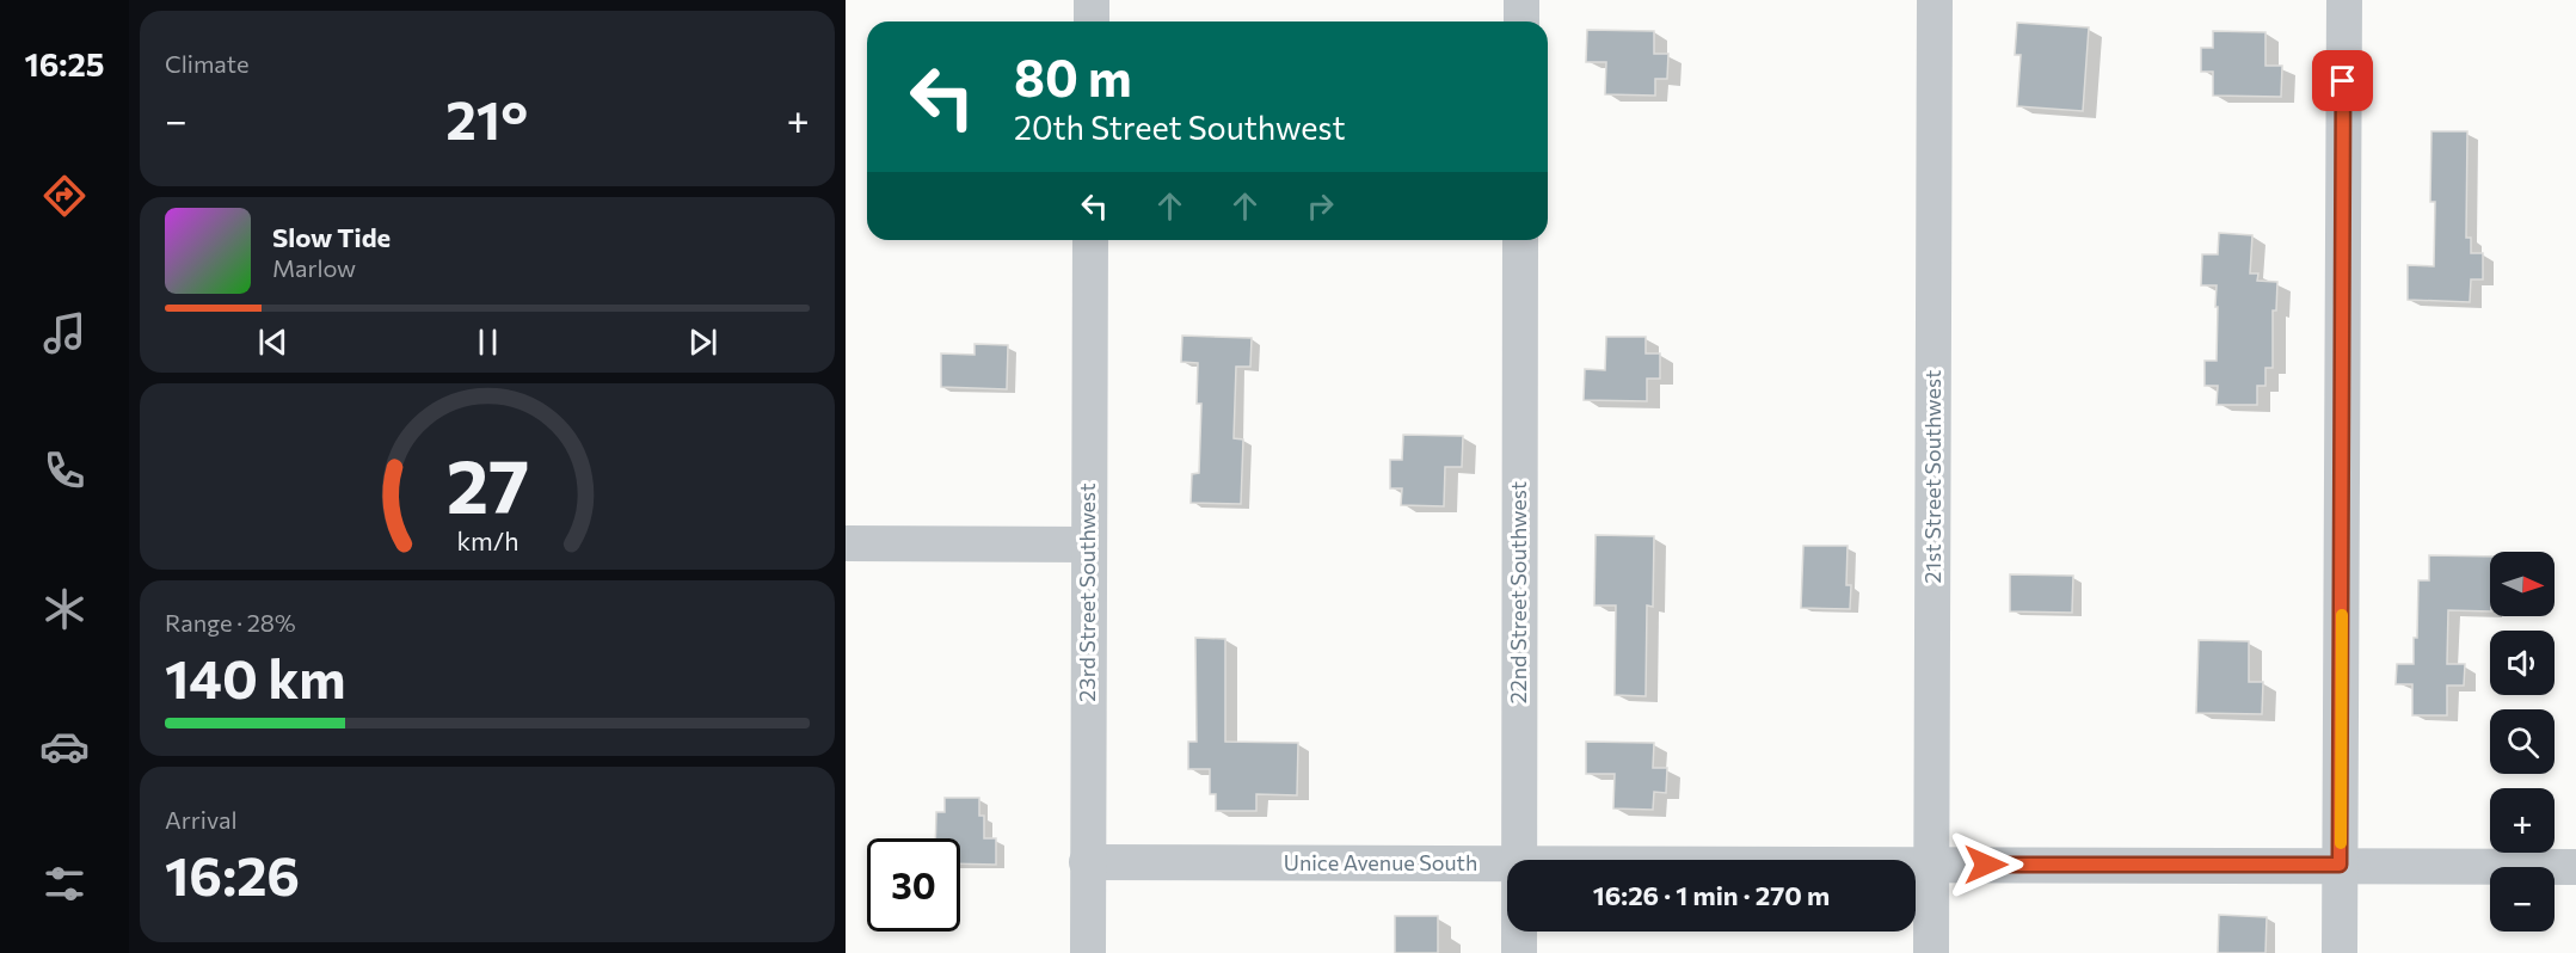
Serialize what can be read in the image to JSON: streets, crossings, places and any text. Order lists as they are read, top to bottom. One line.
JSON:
{"streets":{"street":["21st Street Southwest","23rd Street Southwest","22nd Street Southwest","Unice Avenue South"]},"crossings":[["21st Street Southwest","Unice Avenue South"],["23rd Street Southwest","Unice Avenue South"]],"north":"right","page":{"tabs":"16:25","tile":["Climate",["Range · 28%","140 km"],["Arrival","16:26"]],"turn":["80 m","20th Street Southwest"],"heat":["−","21°","+"],"song":["Slow Tide","Marlow"],"map_buttons":["+","−"],"limit":"30","trip":"16:26 · 1 min · 270 m","gauge":["27","km/h"]}}
